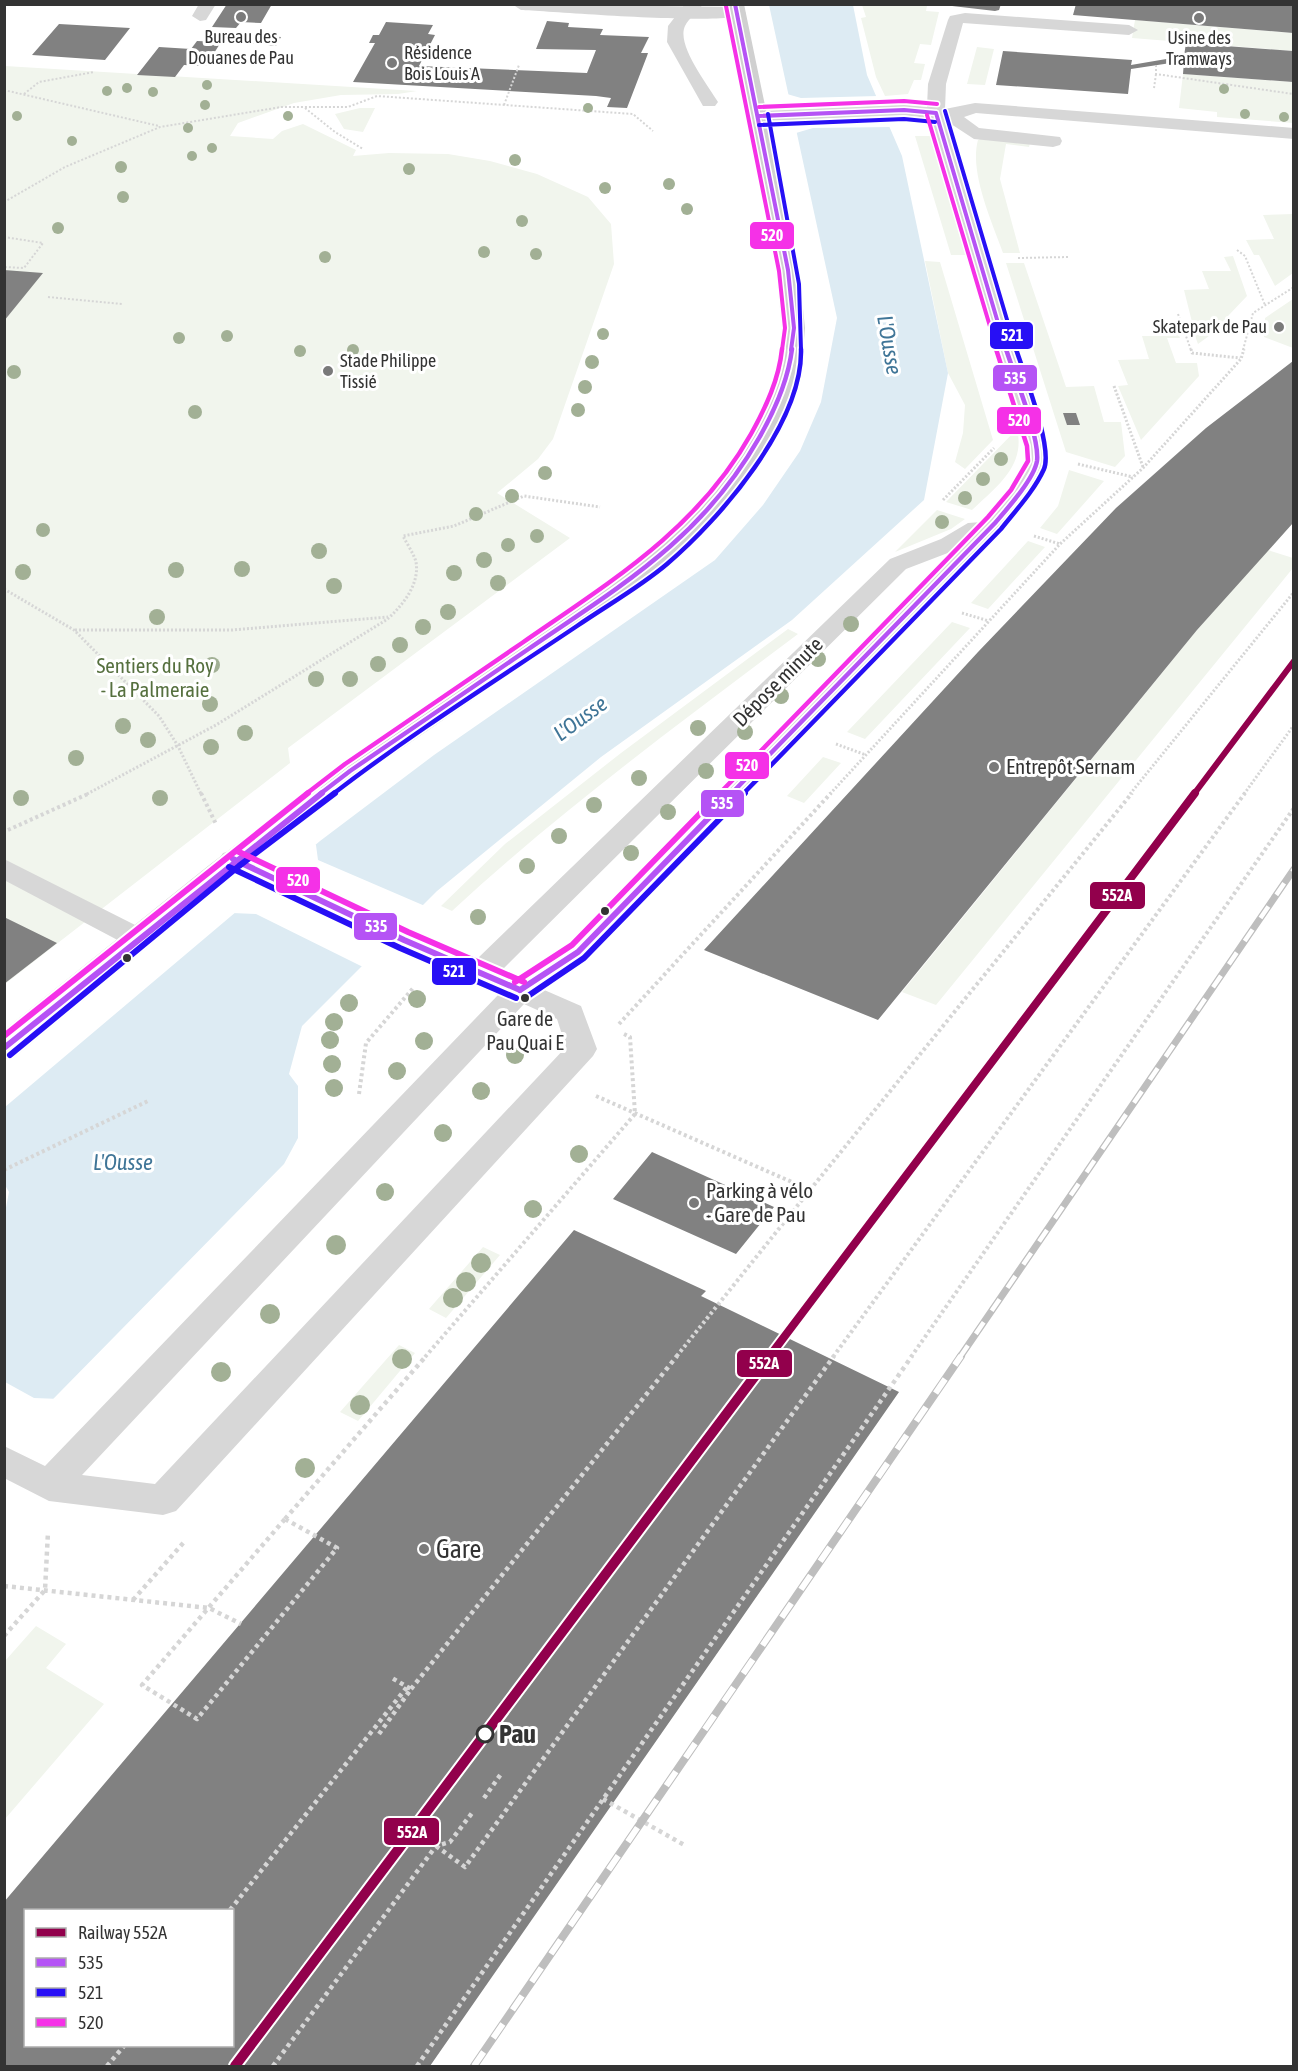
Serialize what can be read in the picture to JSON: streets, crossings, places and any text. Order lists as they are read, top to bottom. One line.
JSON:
{"streets":{"lane":["Dépose minute"]},"water":["L'Ousse"],"parks":["Sentiers du Roy - La Palmeraie"],"places":["Bureau des Douanes de Pau","Usine des Tramways","Résidence Bois Louis A","Skatepark de Pau","Stade Philippe Tissié","Entrepôt Sernam","Gare de Pau Quai E","Parking à vélo - Gare de Pau","Gare","Pau"],"lines":["transit line 535","transit line 520","transit line 521","rail line 552A"],"legend":["Railway 552A","535","521","520"]}
